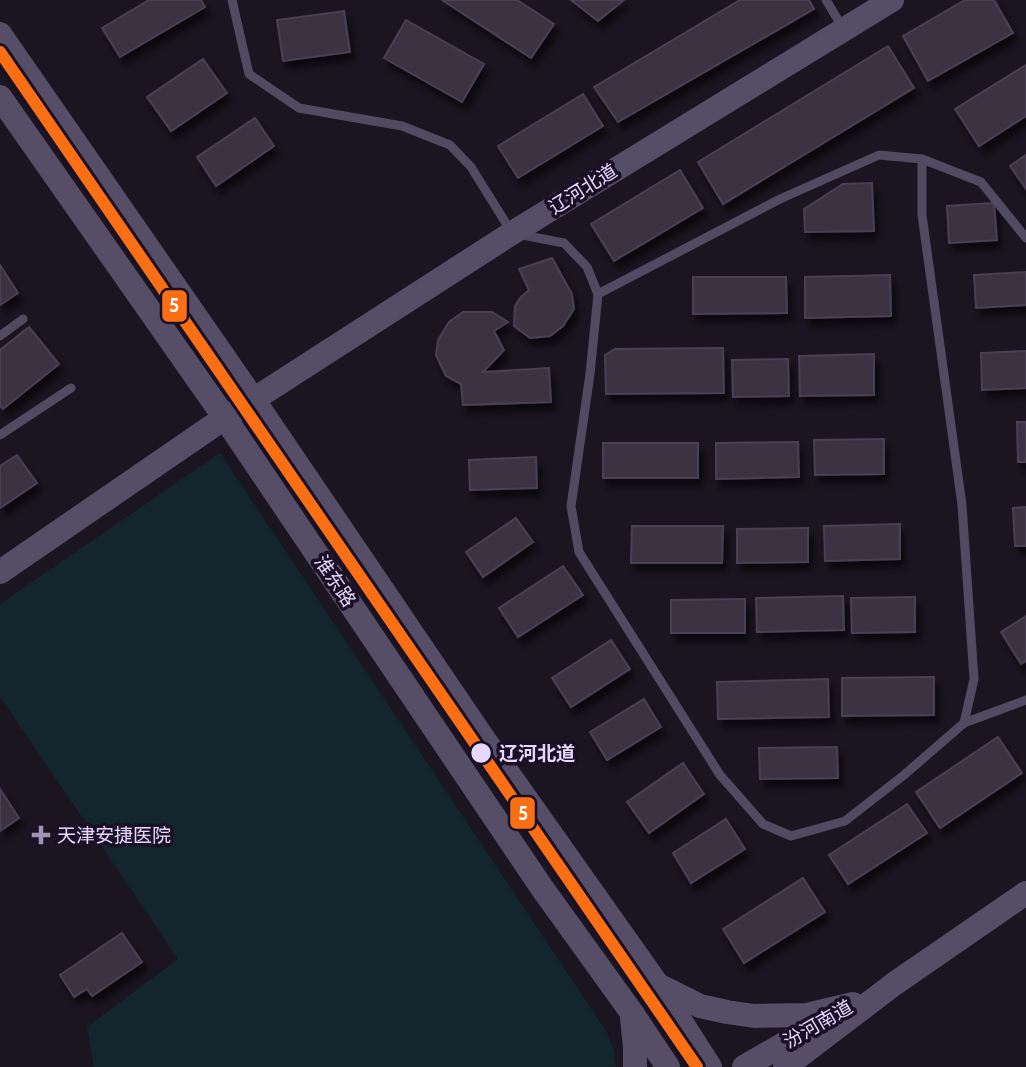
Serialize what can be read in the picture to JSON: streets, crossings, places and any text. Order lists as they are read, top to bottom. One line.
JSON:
{"streets":{"main road":["辽河北道","淮东路","汾河南道"]},"crossings":[["辽河北道","淮东路"]],"places":{"other":["辽河北道"],"health":["天津安捷医院"]},"lines":["transit line 5"]}
